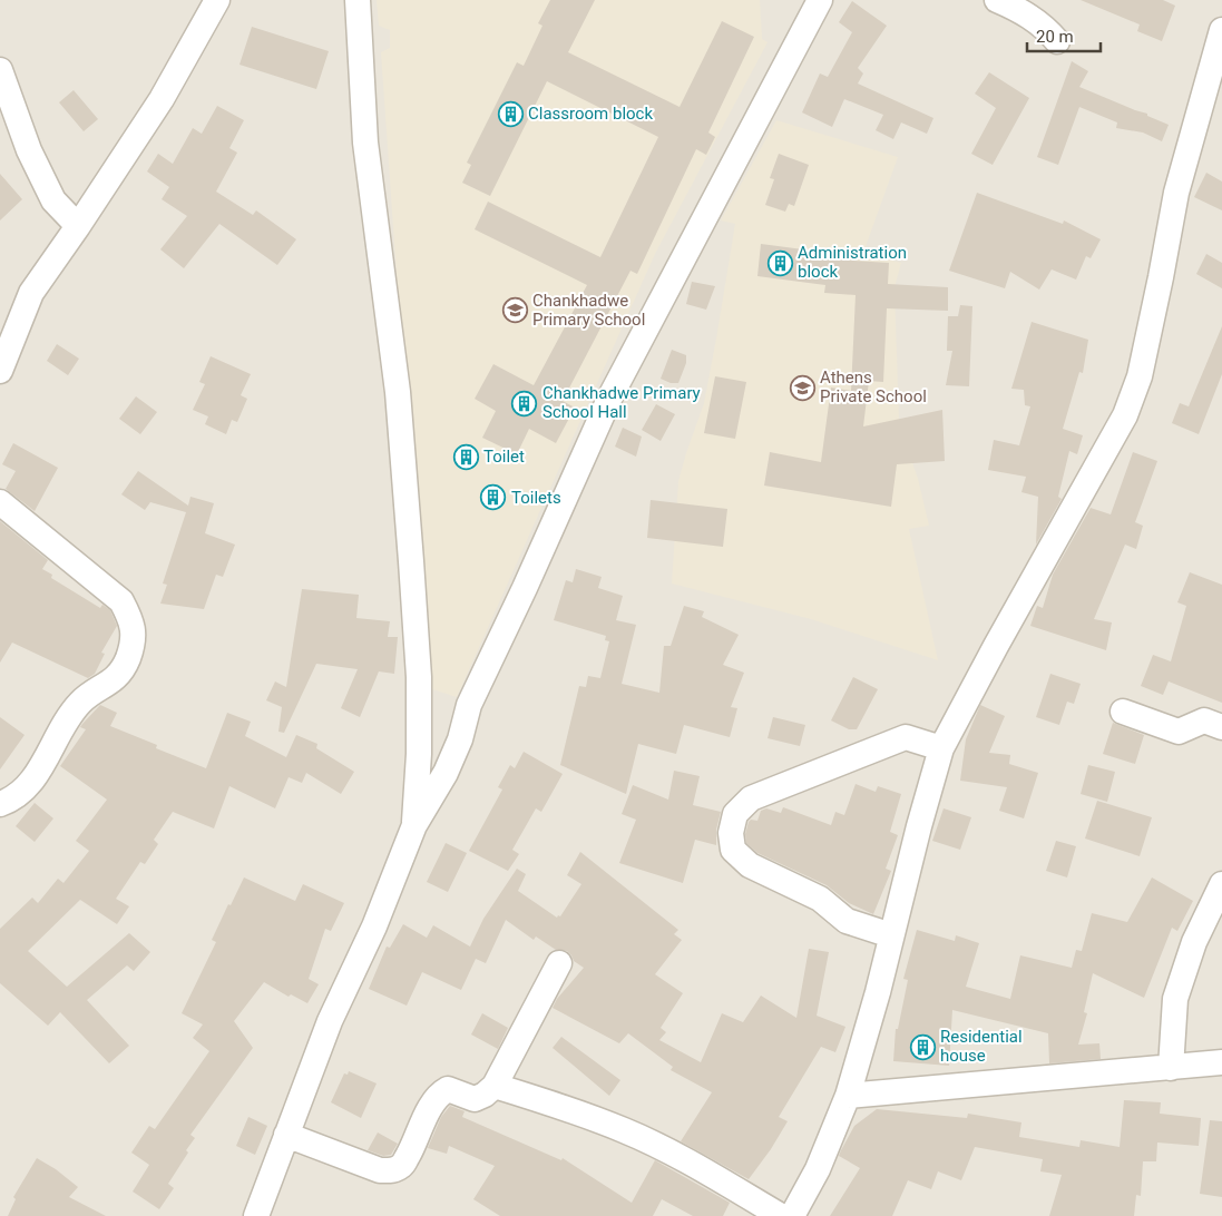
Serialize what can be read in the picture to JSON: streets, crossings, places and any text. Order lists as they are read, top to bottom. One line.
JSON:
{"places":{"building":["Classroom block","Administration block","Chankhadwe Primary School Hall","Toilet","Toilets","Residential house"],"school or university":["Chankhadwe Primary School","Athens Private School"]},"scale_bar":"20 m"}
